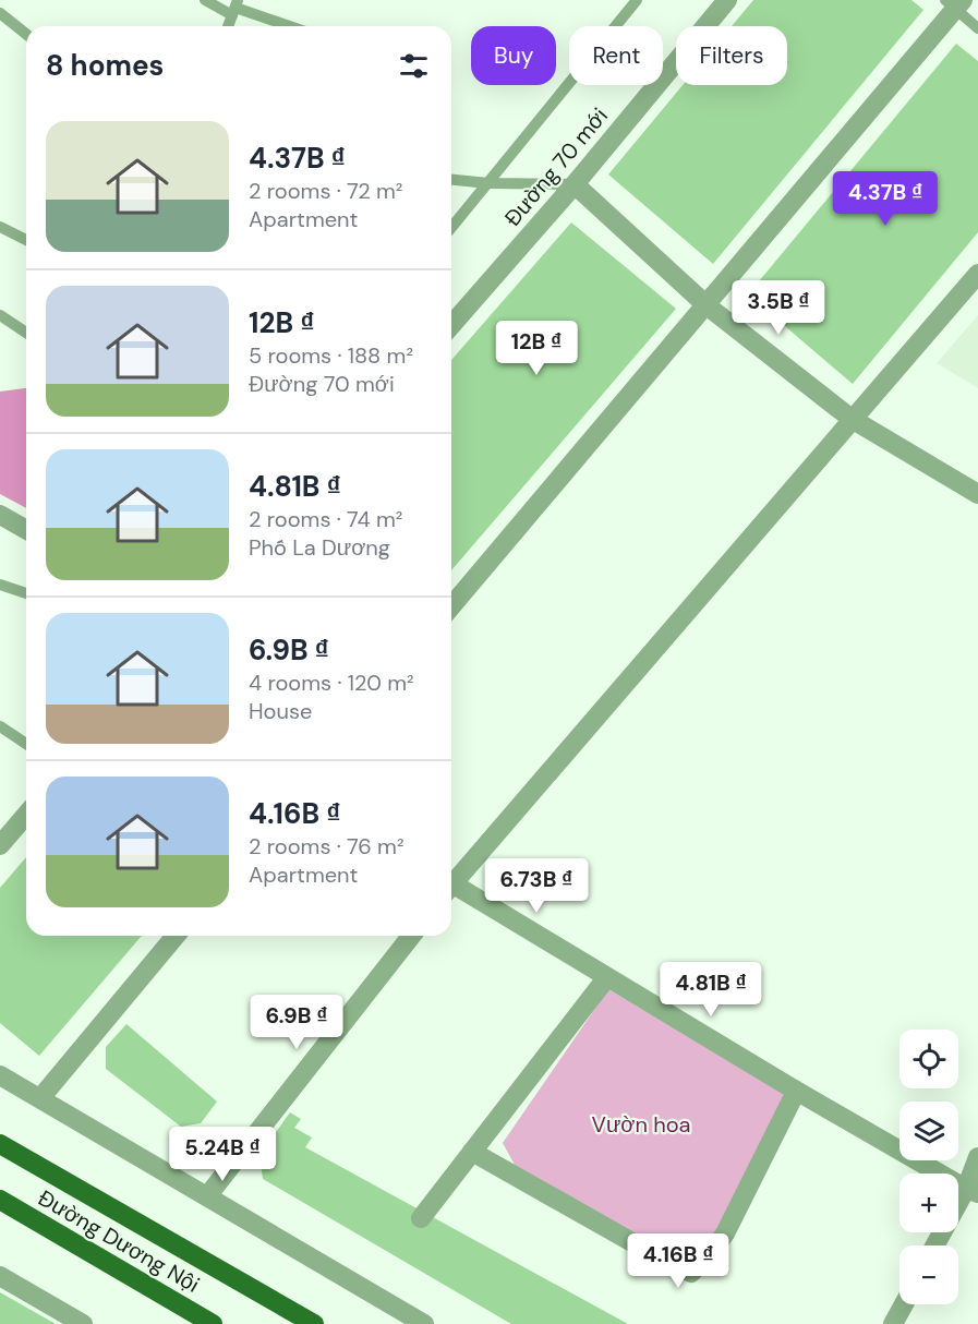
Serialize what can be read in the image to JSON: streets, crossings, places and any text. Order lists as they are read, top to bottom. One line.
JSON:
{"streets":{"main road":["Đường Dương Nội"],"street":["Đường 70 mới"]},"parks":["Vườn hoa"],"page":{"chip":["Buy","Rent","Filters"],"heading":"8 homes","list":[{"name":"4.37B ₫","note":"2 rooms · 72 m² · Apartment"},{"name":"12B ₫","note":"5 rooms · 188 m² · Đường 70 mới"},{"name":"4.81B ₫","note":"2 rooms · 74 m² · Phố La Dương"},{"name":"6.9B ₫","note":"4 rooms · 120 m² · House"},{"name":"4.16B ₫","note":"2 rooms · 76 m² · Apartment"}],"price":["4.37B ₫","3.5B ₫","12B ₫","6.73B ₫","4.81B ₫","6.9B ₫","5.24B ₫","4.16B ₫"],"map_buttons":["+","−"]}}
